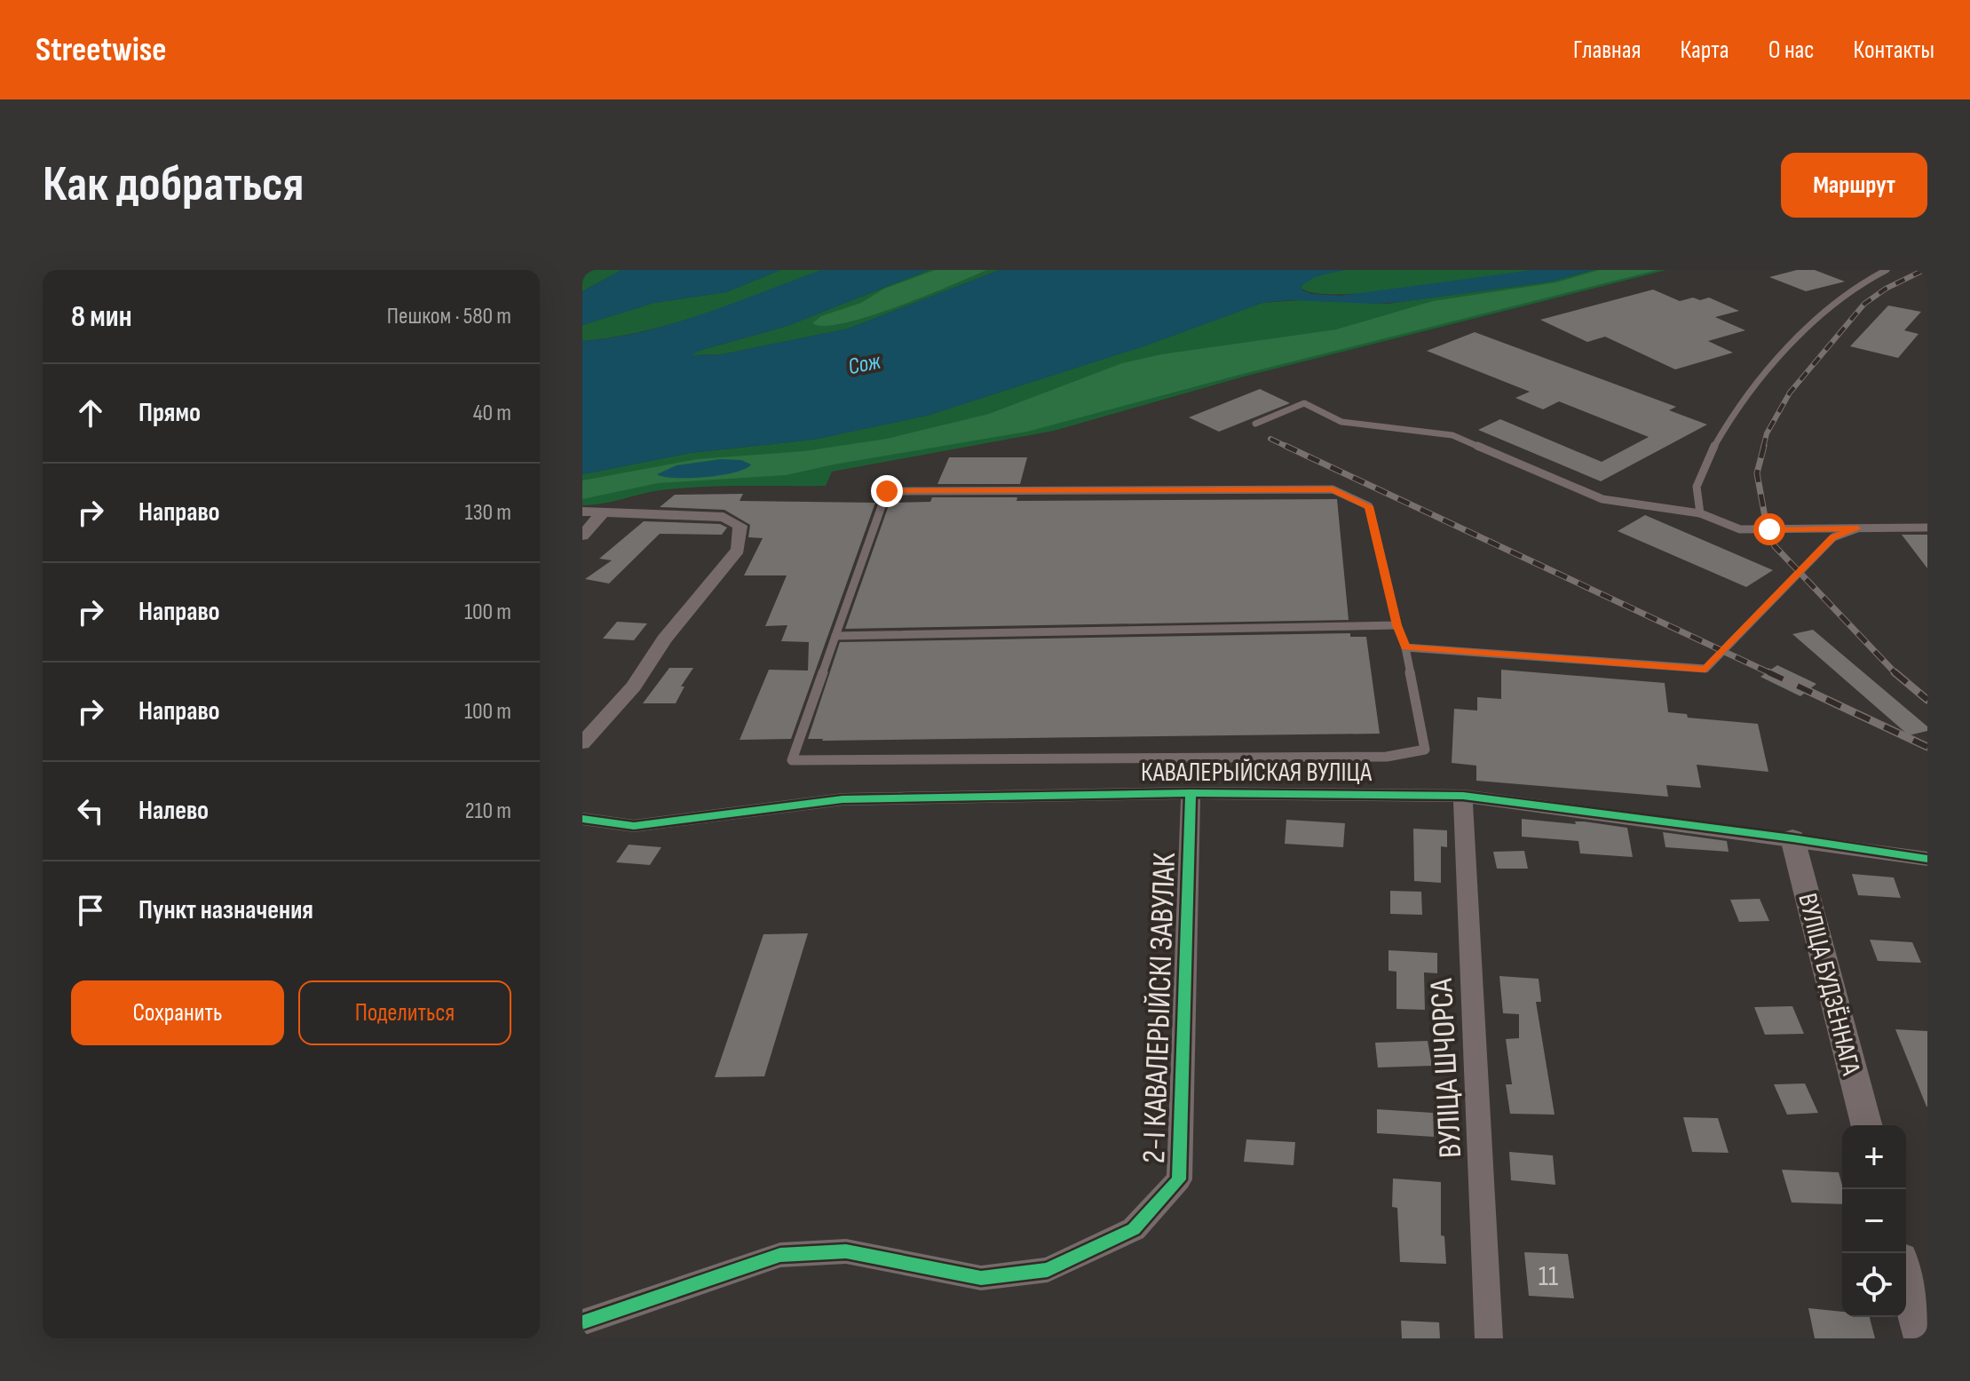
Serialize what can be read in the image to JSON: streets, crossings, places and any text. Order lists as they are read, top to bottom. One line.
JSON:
{"streets":{"street":["КАВАЛЕРЫЙСКАЯ ВУЛІЦА","ВУЛІЦА БУДЗЁННАГА","2-І КАВАЛЕРЫЙСКІ ЗАВУЛАК","ВУЛІЦА ШЧОРСА"]},"crossings":[["КАВАЛЕРЫЙСКАЯ ВУЛІЦА","ВУЛІЦА БУДЗЁННАГА"],["КАВАЛЕРЫЙСКАЯ ВУЛІЦА","2-І КАВАЛЕРЫЙСКІ ЗАВУЛАК"],["КАВАЛЕРЫЙСКАЯ ВУЛІЦА","ВУЛІЦА ШЧОРСА"]],"water":["Сож"],"house_numbers":["11"],"page":{"header":"Streetwise","nav":["Главная","Карта","О нас","Контакты"],"buttons":["Маршрут",["Сохранить","Поделиться"]],"title":"Как добраться","heading":["8 мин","Пешком · 580 m"],"list":[["Прямо","40 m"],["Направо","130 m"],["Направо","100 m"],["Направо","100 m"],["Налево","210 m"],"Пункт назначения"],"map_buttons":["+","−"]}}
